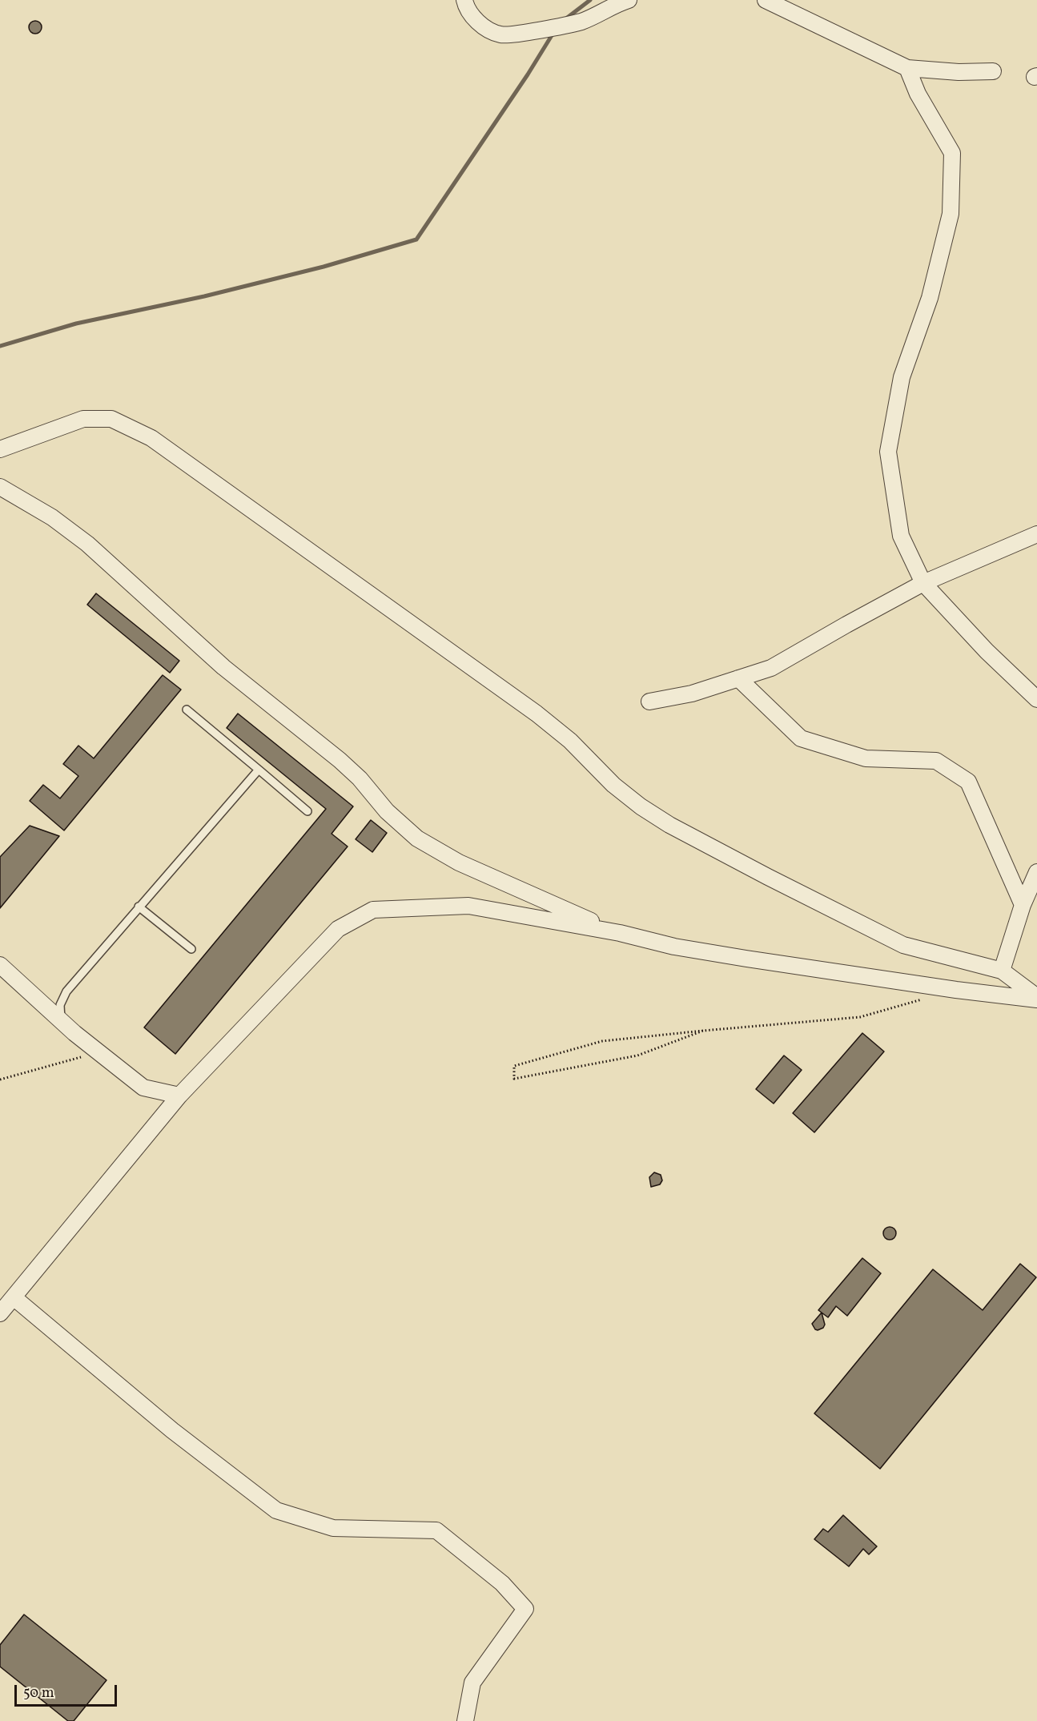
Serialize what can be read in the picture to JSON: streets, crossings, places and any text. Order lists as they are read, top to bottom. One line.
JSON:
{"scale_bar":"50 m"}
